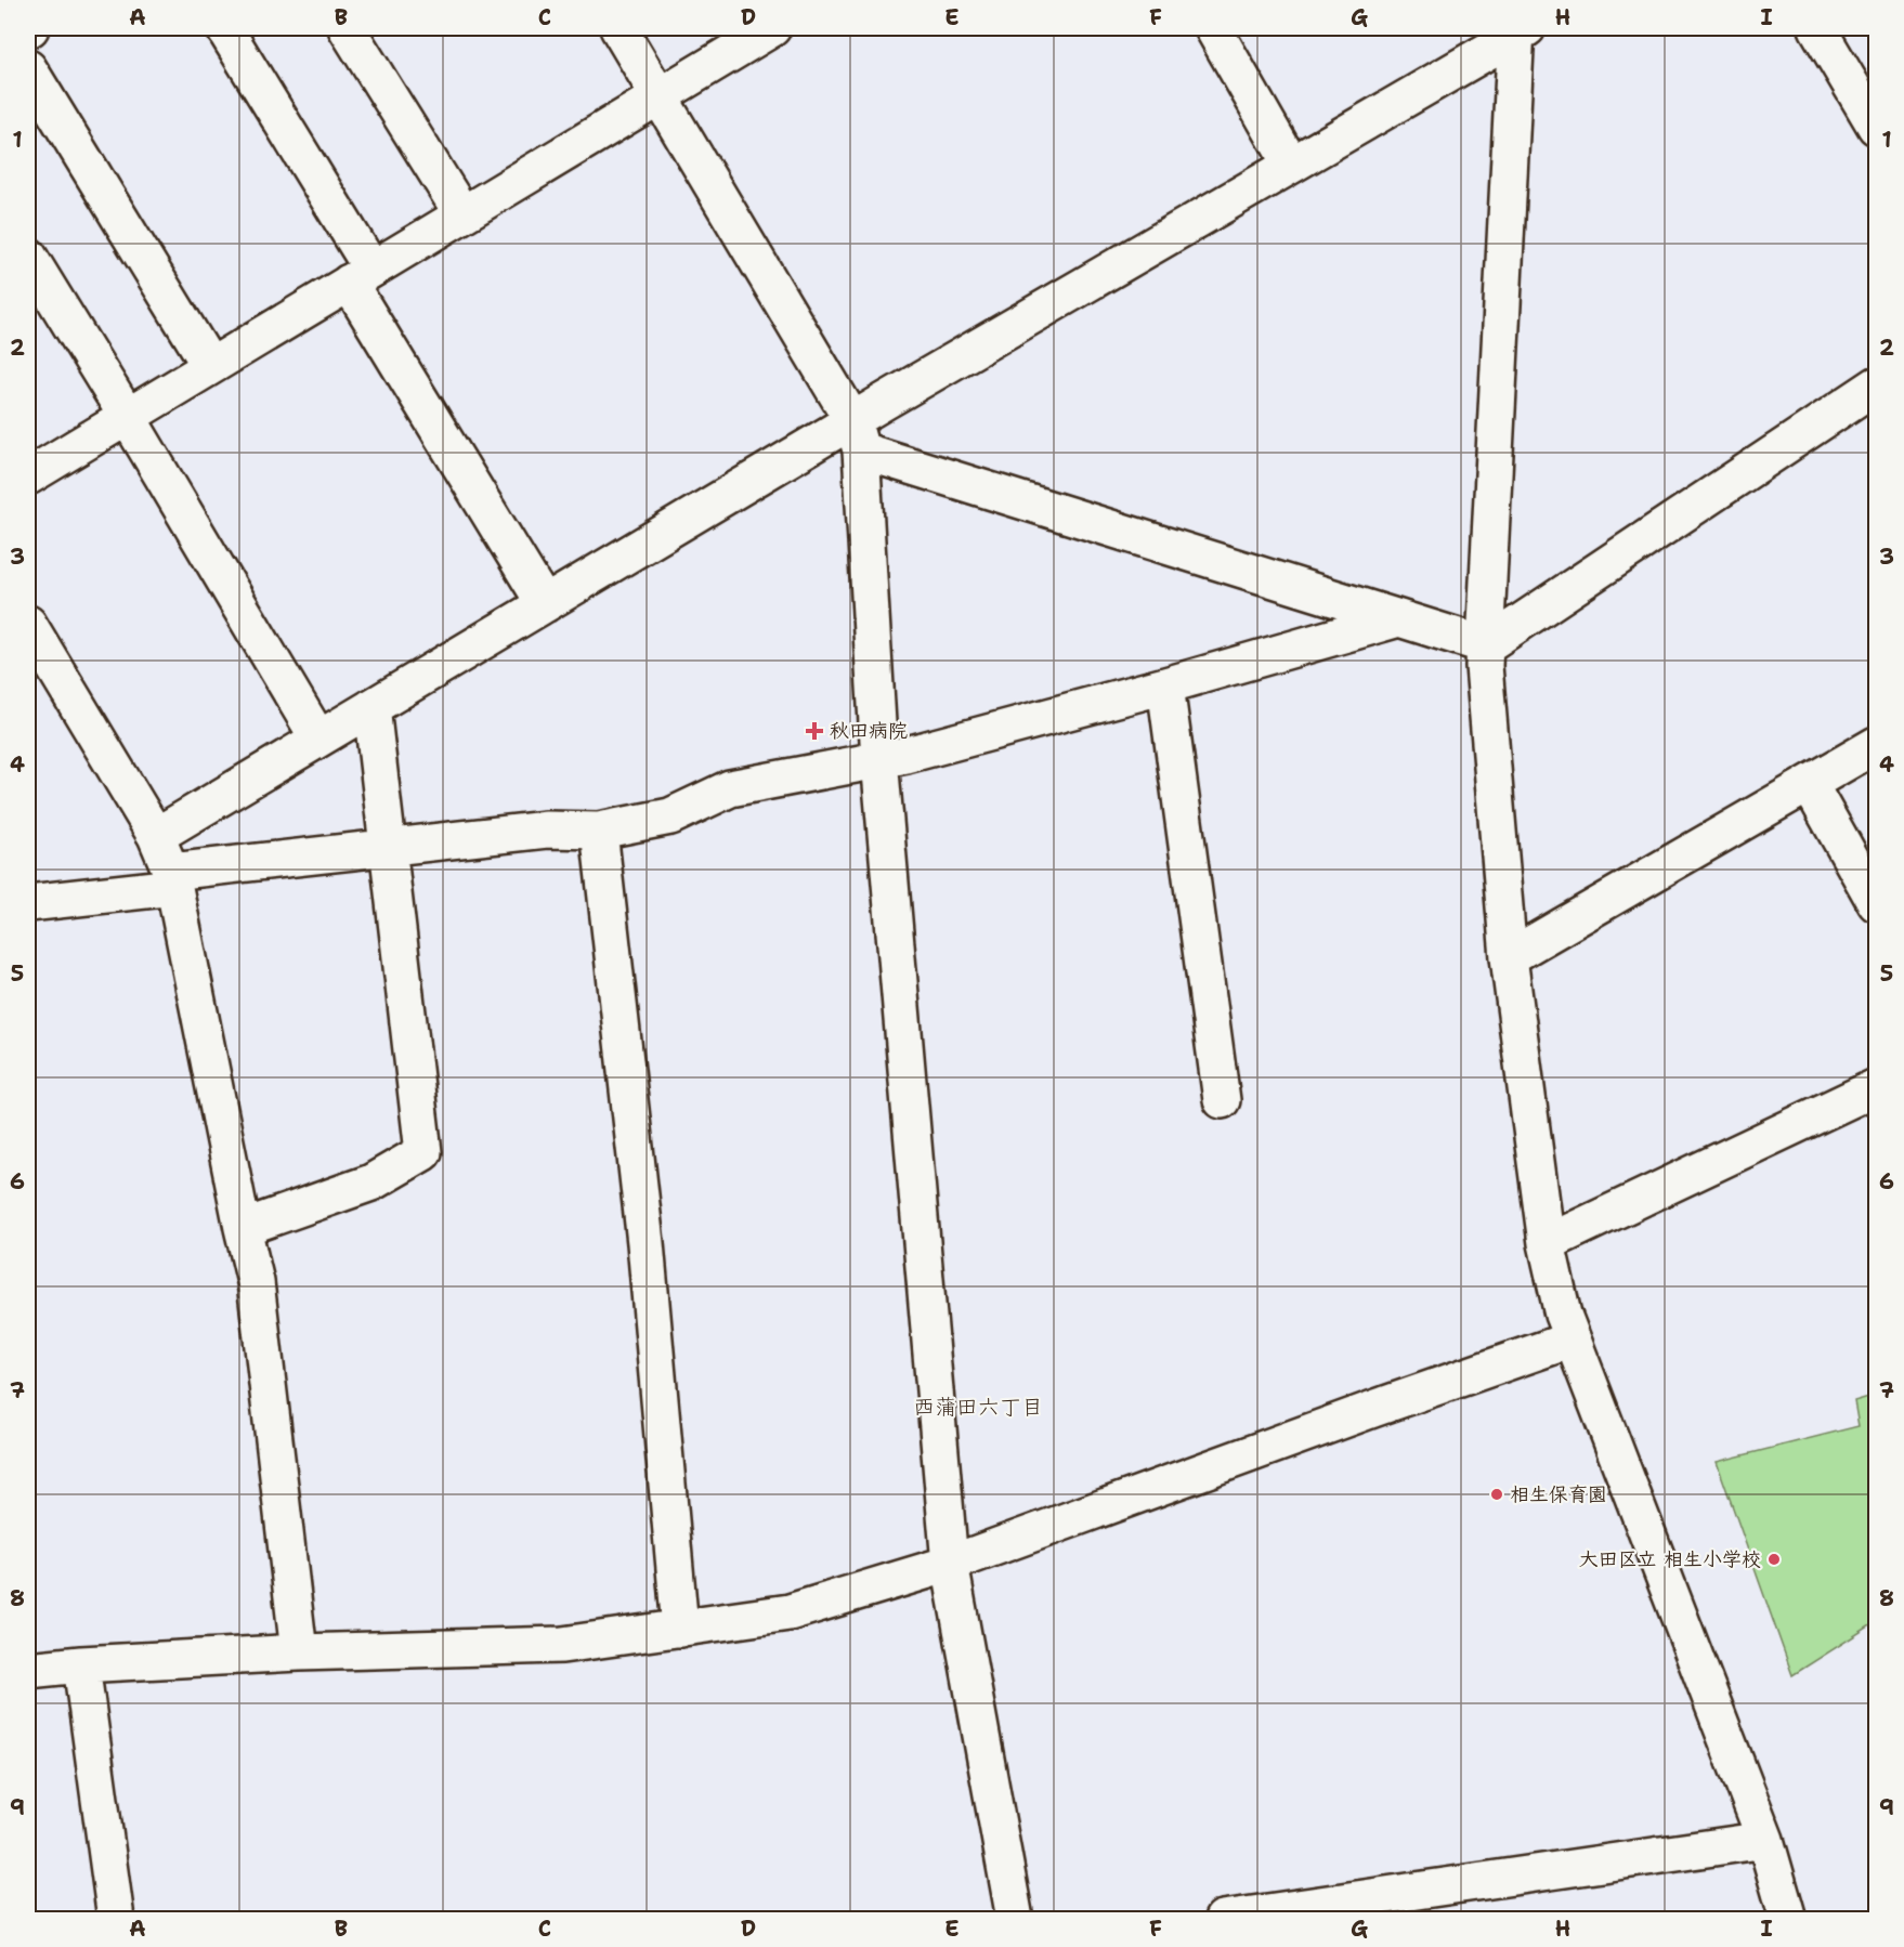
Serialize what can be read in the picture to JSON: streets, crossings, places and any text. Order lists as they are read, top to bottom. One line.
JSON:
{"districts":["西蒲田六丁目"],"places":{"health":["秋田病院"],"other":["相生保育園","大田区立 相生小学校"]},"grid":{"columns":["A","B","C","D","E","F","G","H","I"],"rows":["1","2","3","4","5","6","7","8","9"]}}
